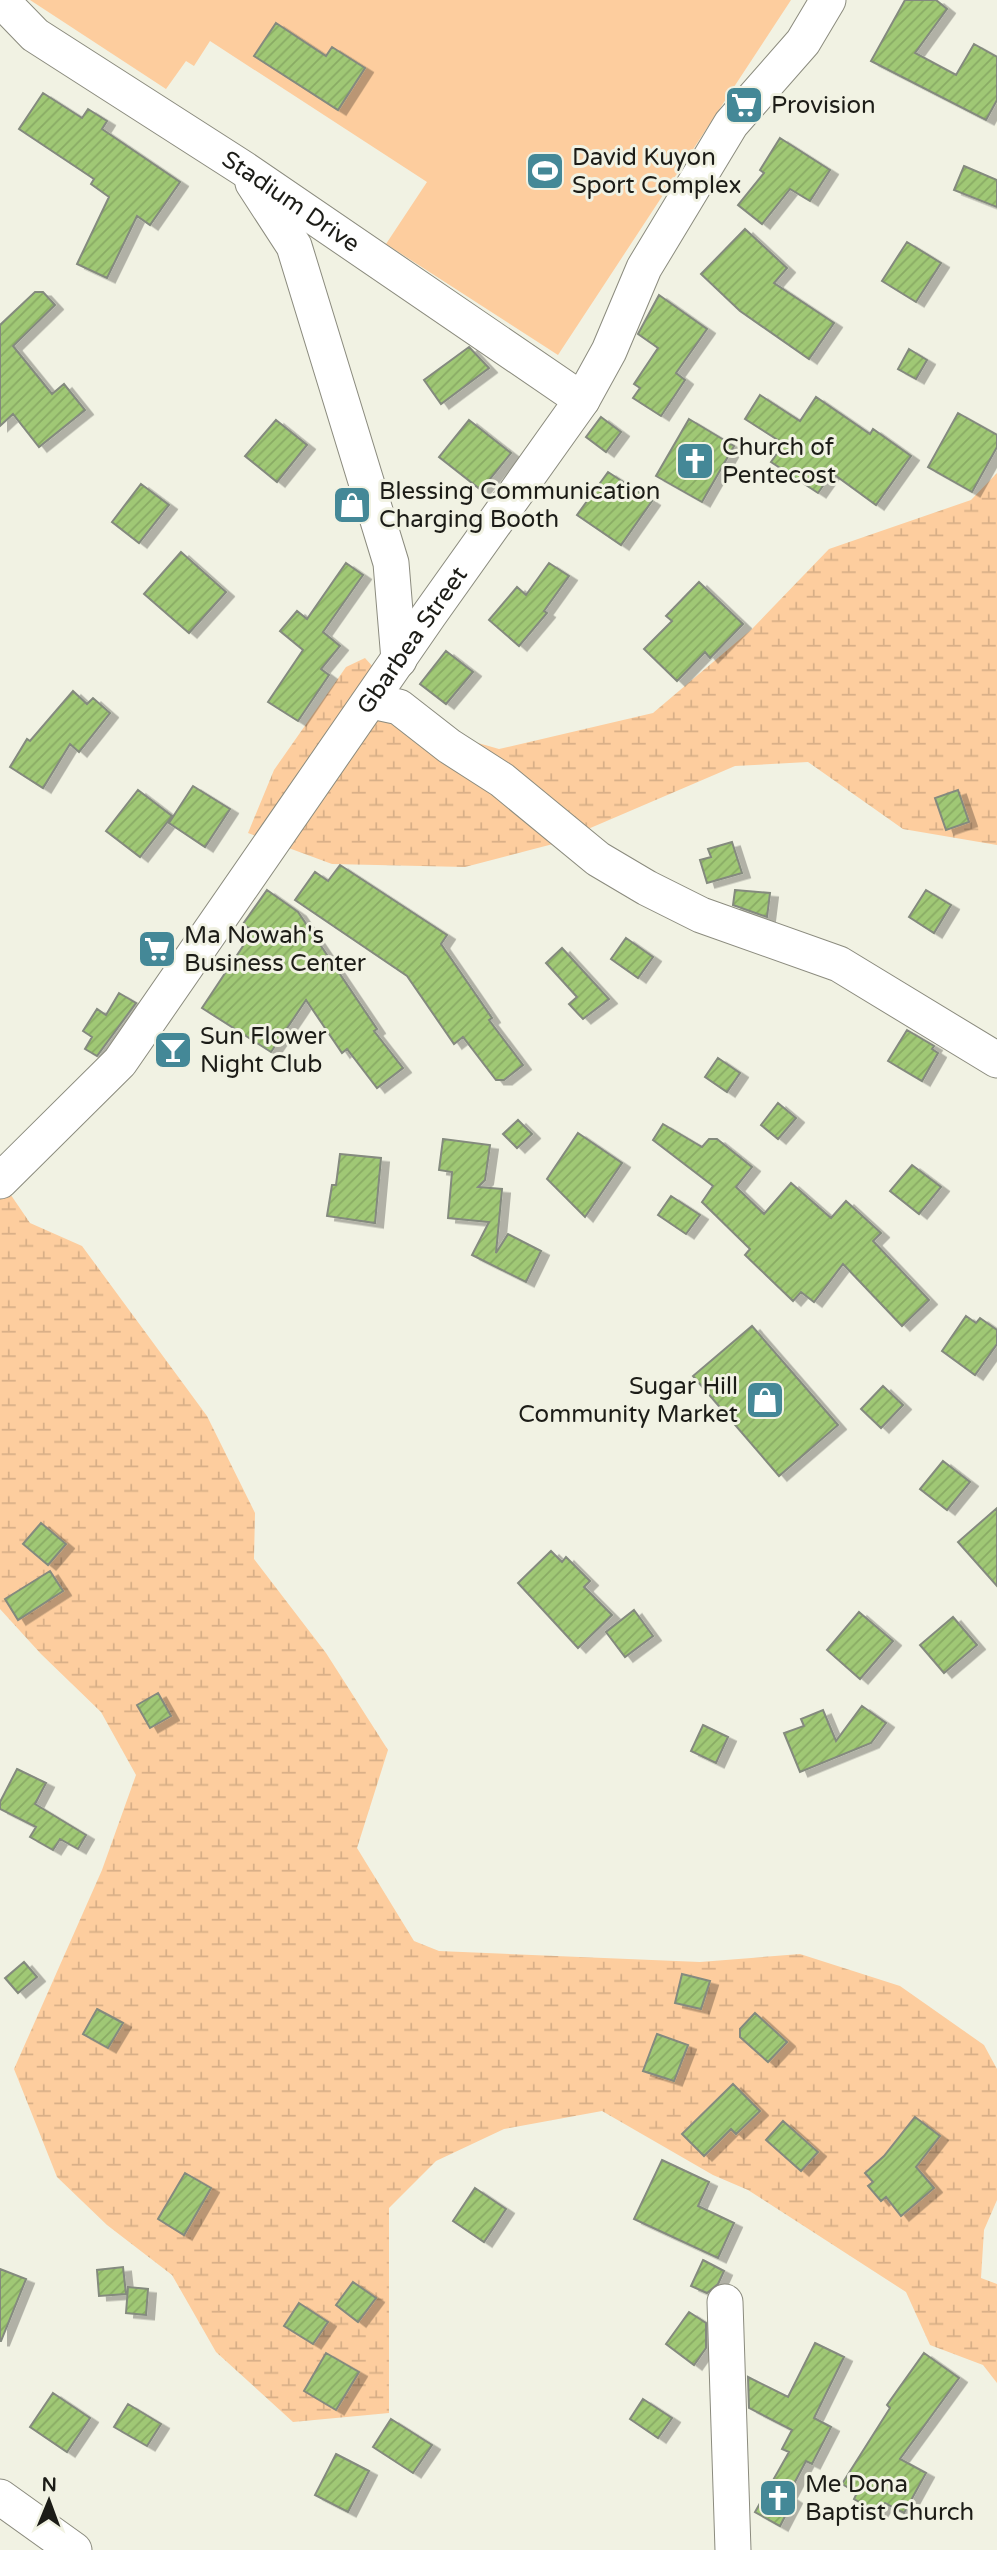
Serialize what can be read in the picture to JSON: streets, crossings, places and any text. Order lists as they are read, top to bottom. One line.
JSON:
{"streets":{"street":["Stadium Drive","Gbarbea Street"]},"crossings":[["Stadium Drive","Gbarbea Street"]],"places":{"supermarket":["Provision","Ma Nowah's Business Center"],"sports":["David Kuyon Sport Complex"],"church":["Church of Pentecost","Me Dona Baptist Church"],"shop":["Blessing Communication Charging Booth","Sugar Hill Community Market"],"bar":["Sun Flower Night Club"]},"north":"top"}
